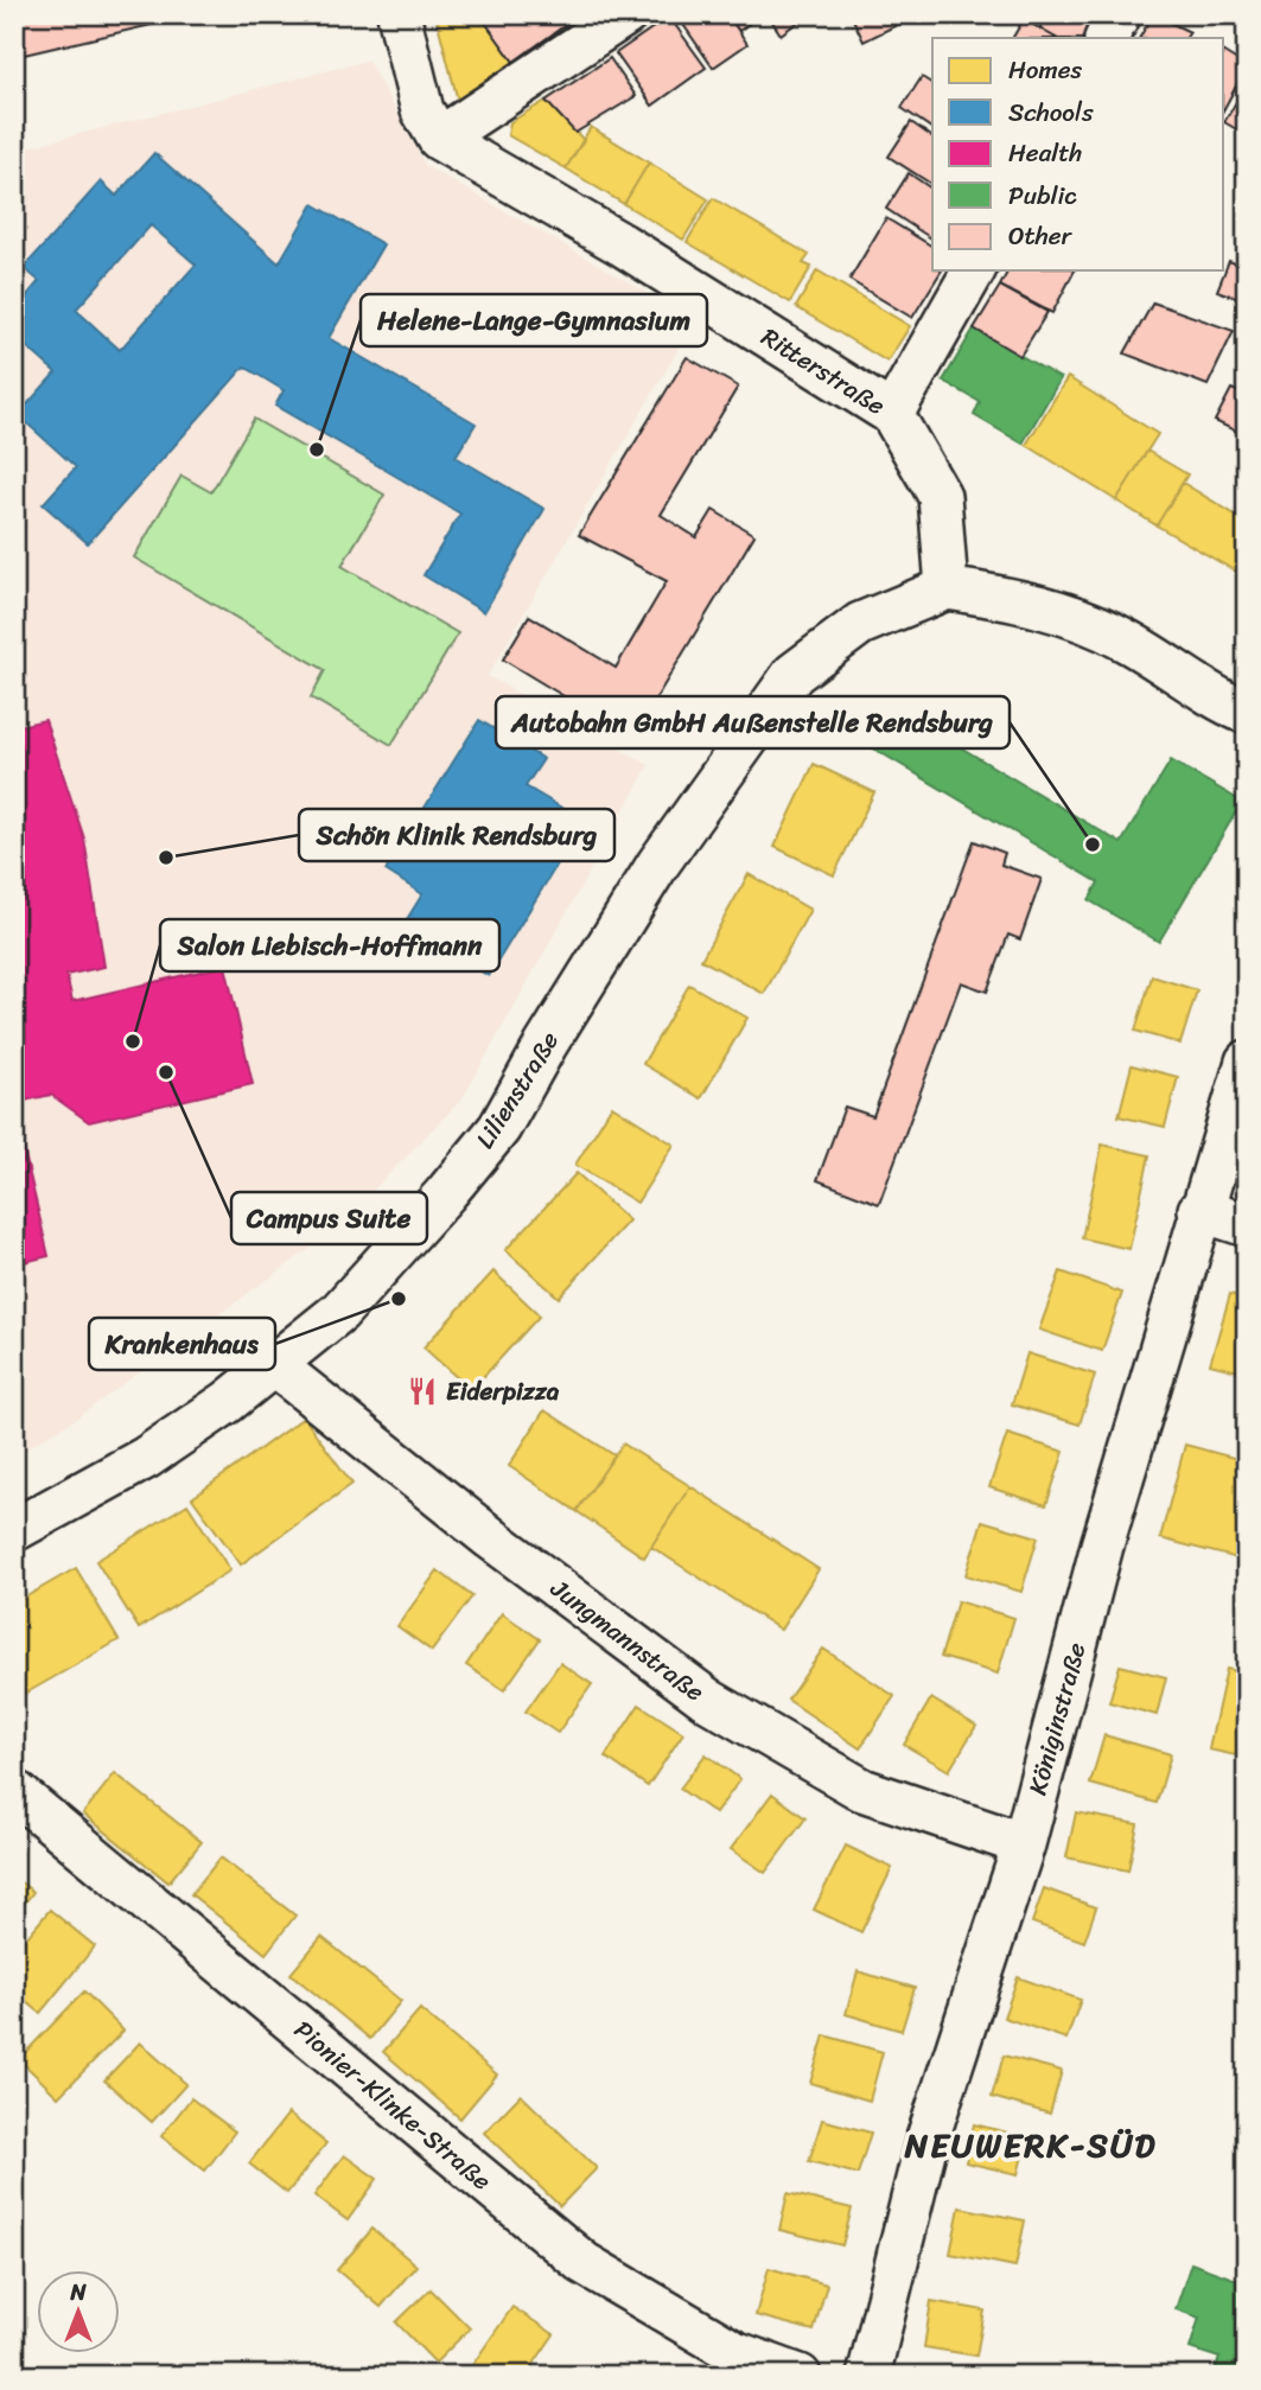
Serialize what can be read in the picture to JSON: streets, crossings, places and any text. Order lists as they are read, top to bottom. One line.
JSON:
{"streets":{"street":["Ritterstraße","Lilienstraße","Jungmannstraße","Königinstraße","Pionier-Klinke-Straße"]},"crossings":[["Ritterstraße","Lilienstraße"],["Lilienstraße","Jungmannstraße"],["Jungmannstraße","Königinstraße"]],"districts":["NEUWERK-SÜD"],"places":{"other":["Helene-Lange-Gymnasium","Autobahn GmbH Außenstelle Rendsburg","Schön Klinik Rendsburg","Salon Liebisch-Hoffmann","Campus Suite","Krankenhaus"],"restaurant":["Eiderpizza"]},"legend":["Homes","Schools","Health","Public","Other"],"north":"top"}
